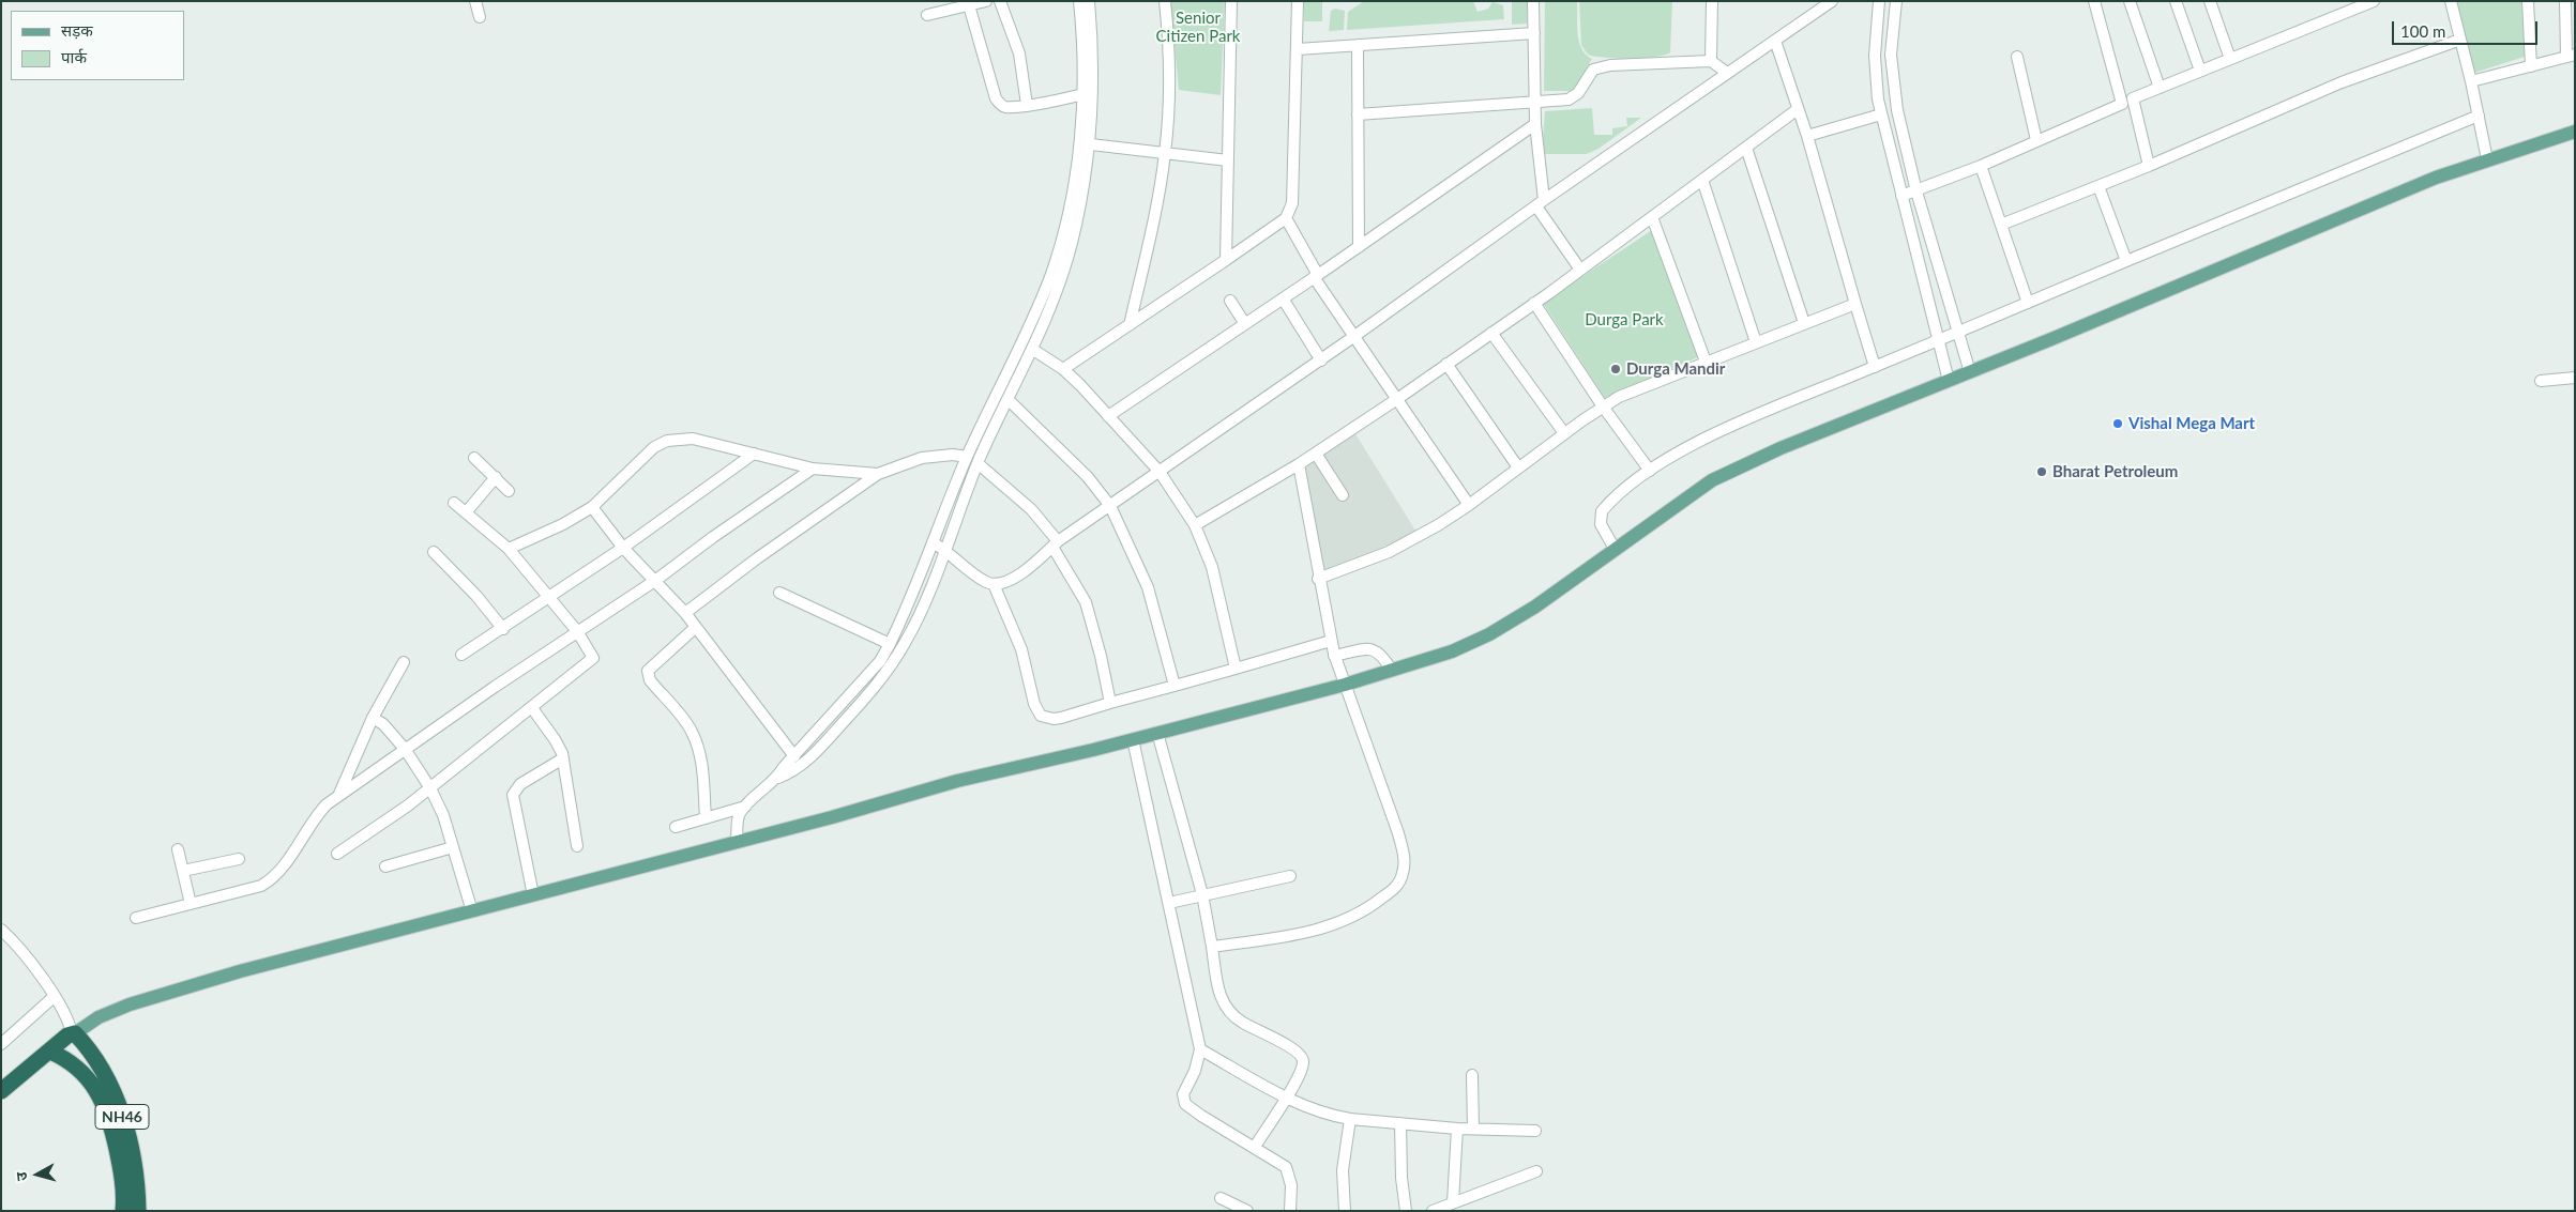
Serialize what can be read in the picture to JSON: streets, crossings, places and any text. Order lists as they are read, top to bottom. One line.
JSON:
{"streets":{"highway":["NH46"]},"parks":["Senior Citizen Park","Durga Park"],"places":["Durga Mandir","Vishal Mega Mart","Bharat Petroleum"],"legend":["सड़क","पार्क"],"scale_bar":"100 m","north":"left"}
